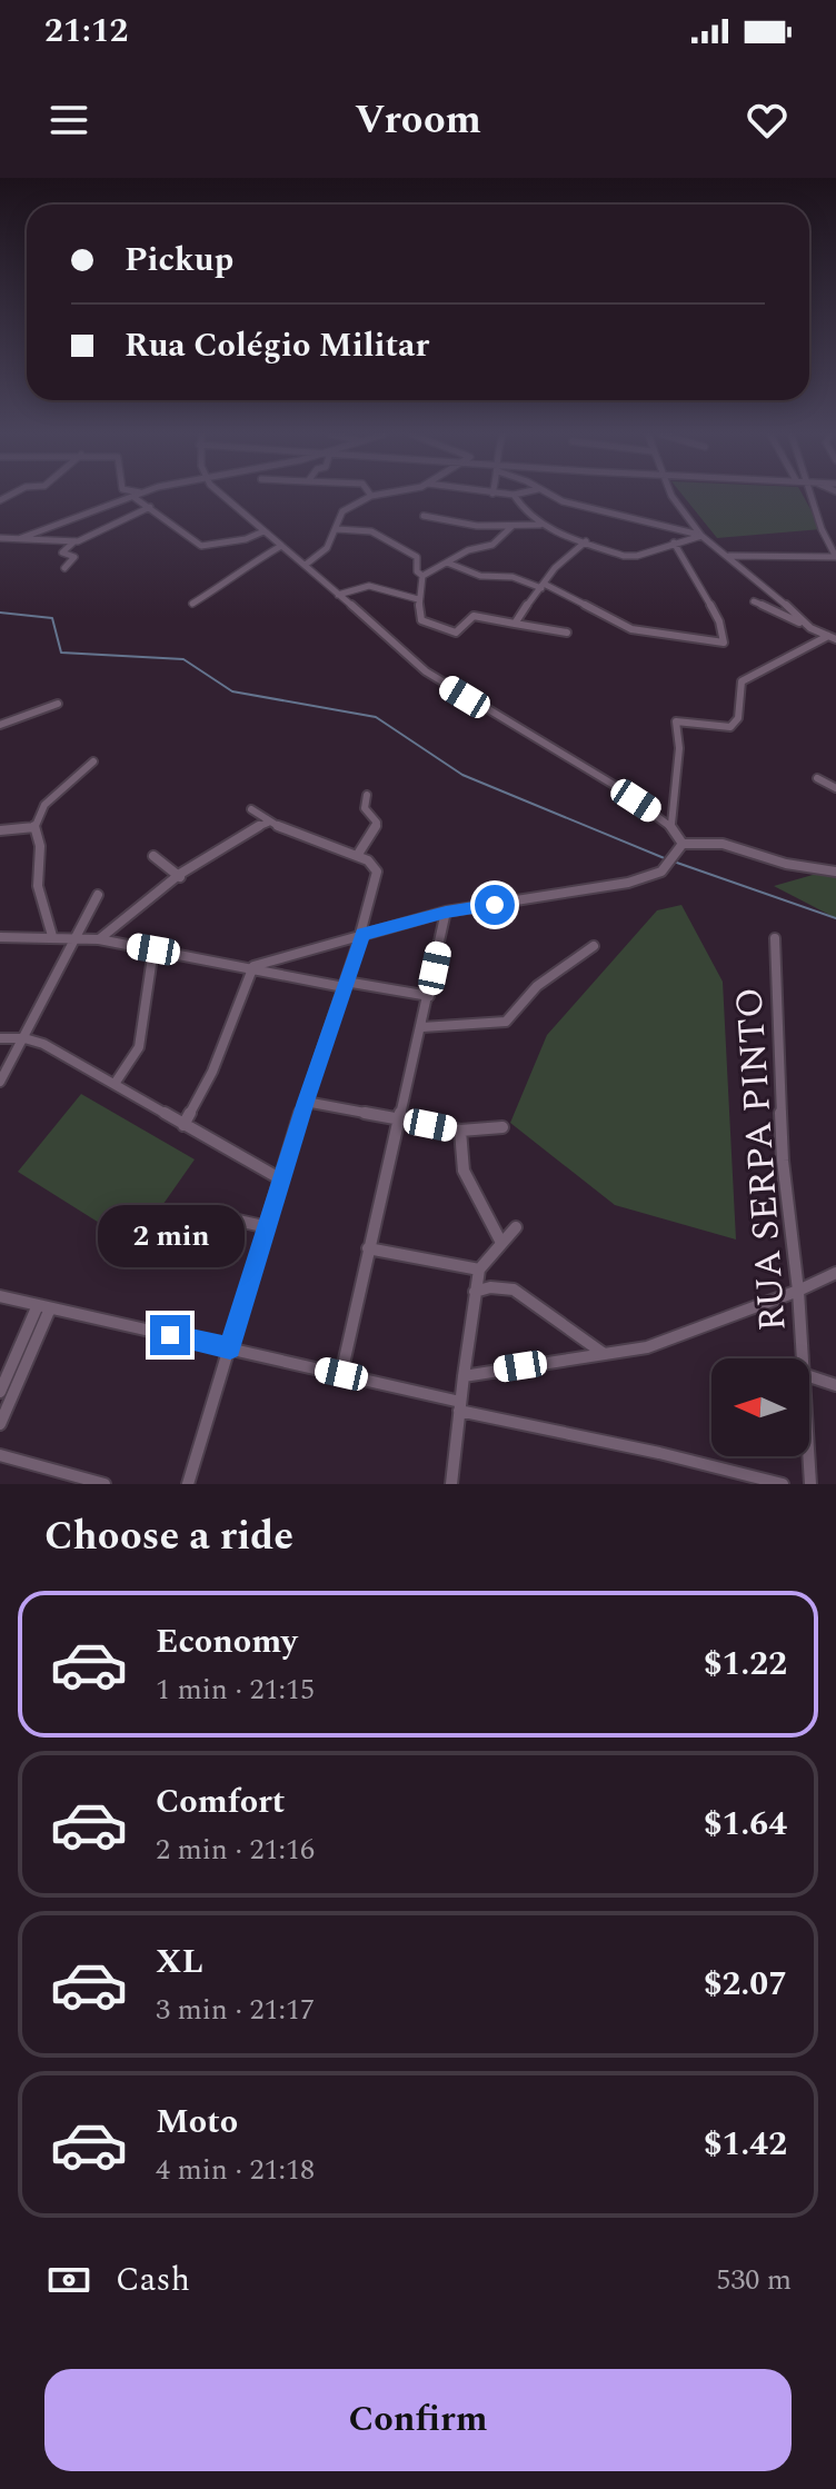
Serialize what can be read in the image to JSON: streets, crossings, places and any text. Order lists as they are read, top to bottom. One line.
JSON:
{"streets":{"street":["RUA SERPA PINTO"]},"north":"left","page":{"status":"21:12","header":"Vroom","banner":["Pickup","Rua Colégio Militar"],"bubble":"2 min","heading":"Choose a ride","list":[{"name":"Economy","note":"1 min · 21:15","value":"$1.22"},{"name":"Comfort","note":"2 min · 21:16","value":"$1.64"},{"name":"XL","note":"3 min · 21:17","value":"$2.07"},{"name":"Moto","note":"4 min · 21:18","value":"$1.42"}],"pay":["Cash","530 m"],"buttons":"Confirm"}}
